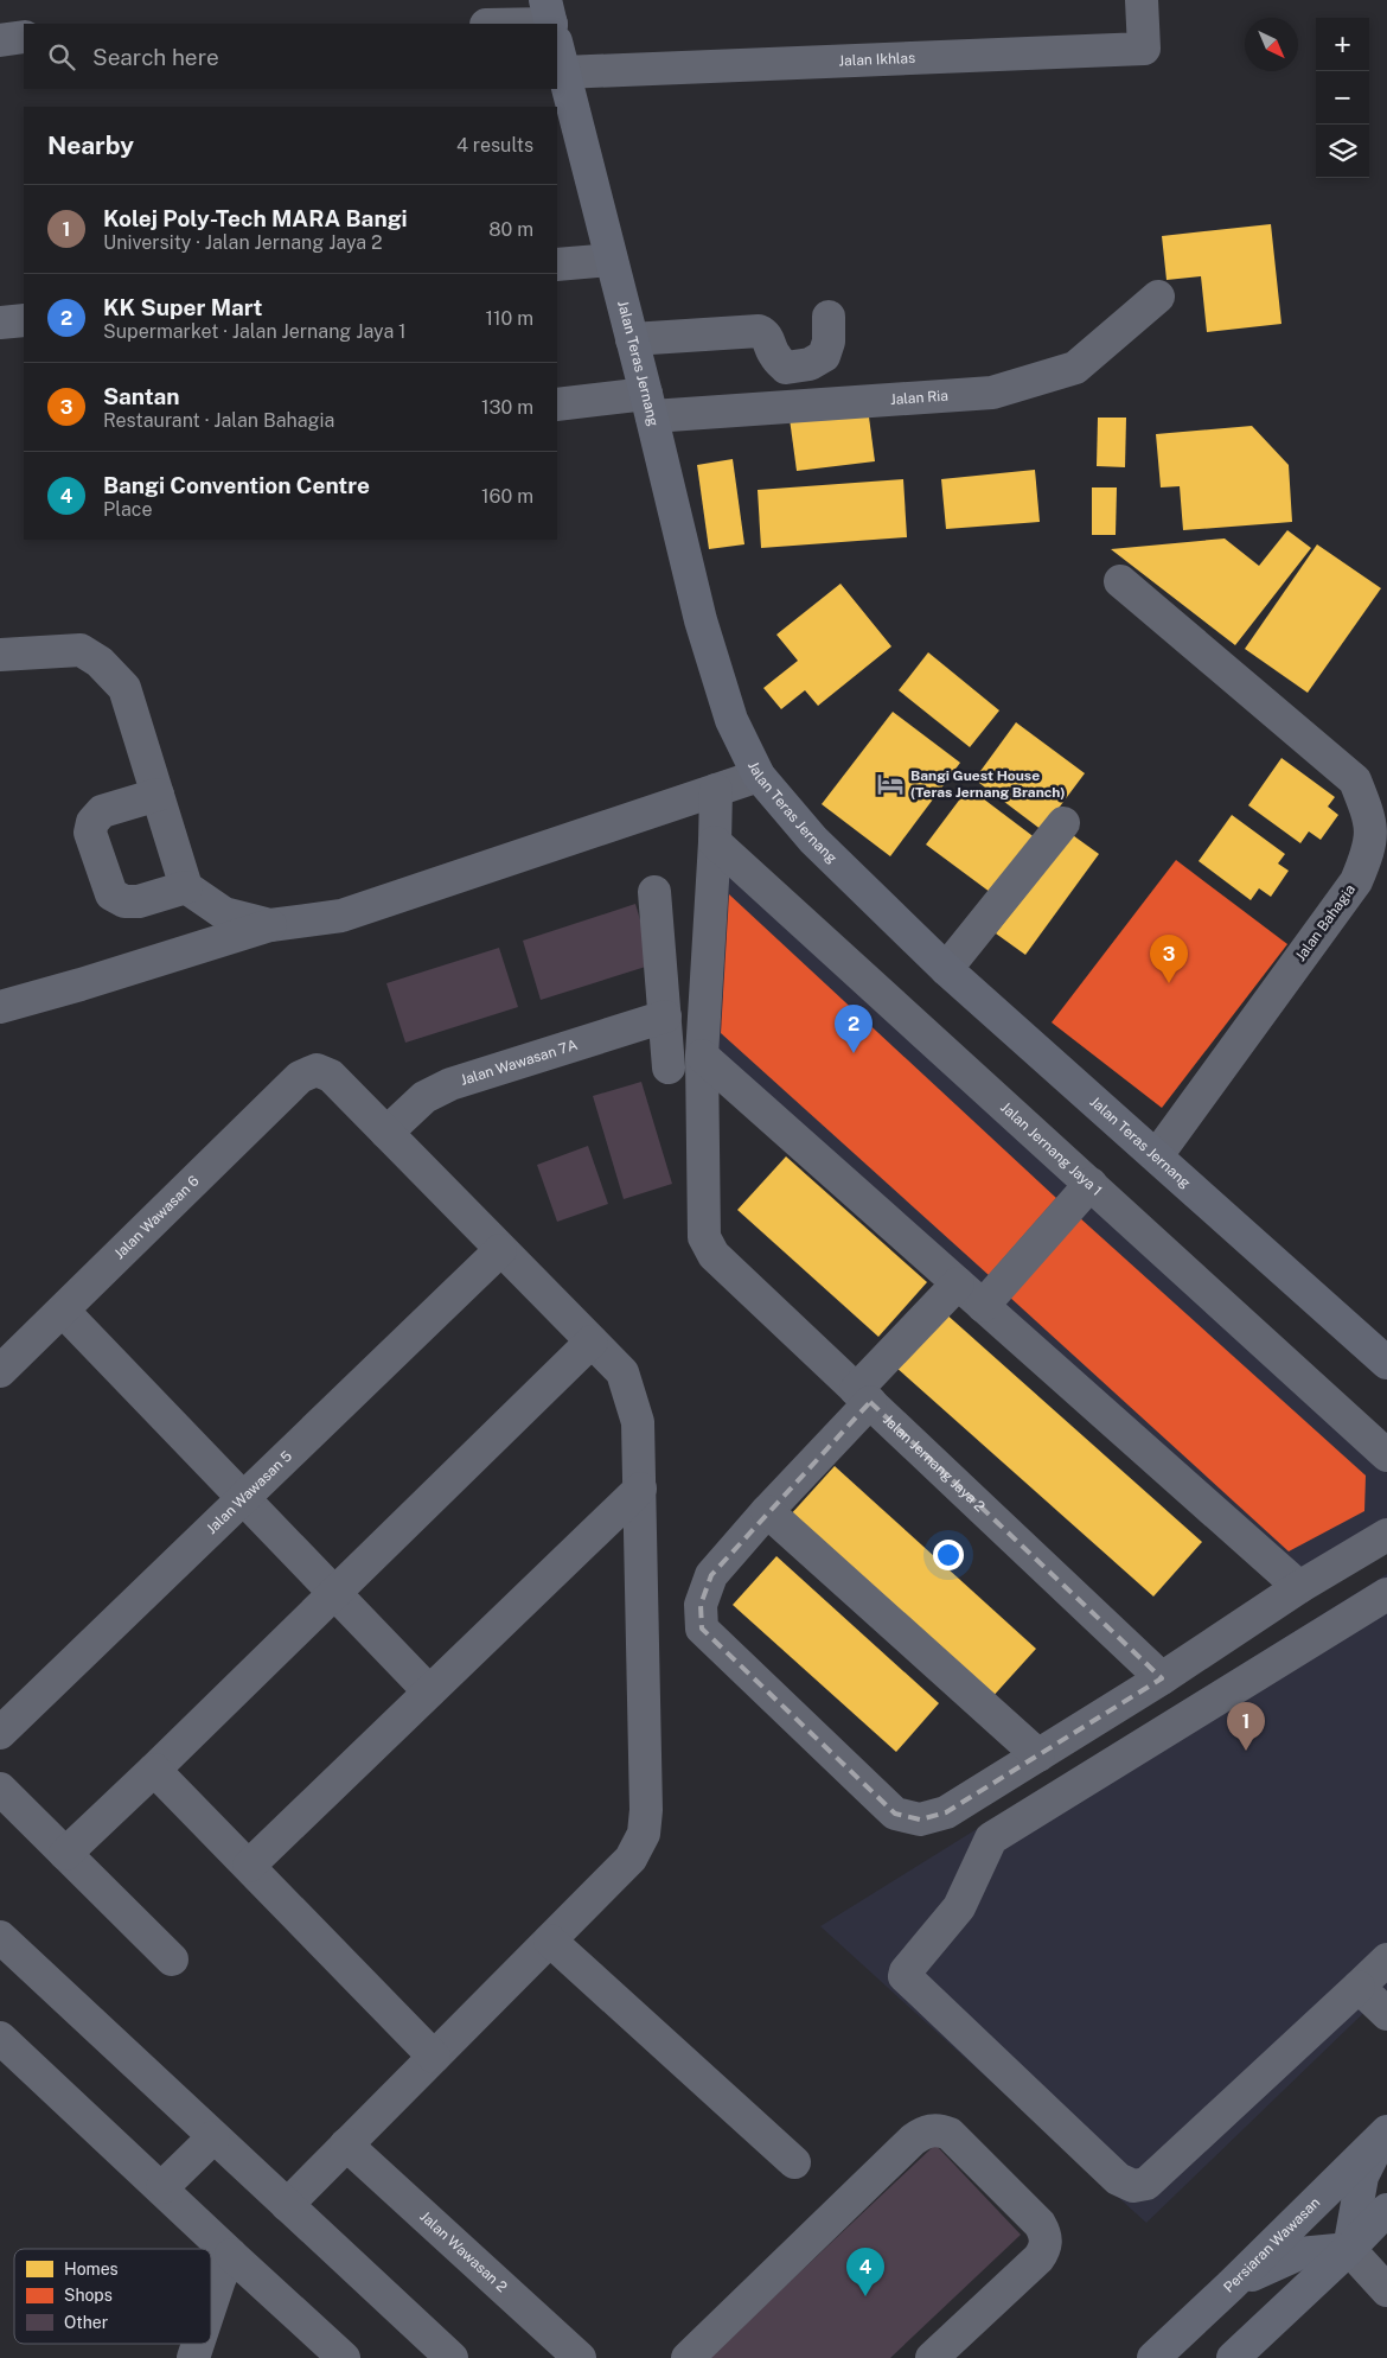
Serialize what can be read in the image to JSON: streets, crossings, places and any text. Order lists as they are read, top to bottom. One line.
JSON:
{"streets":{"main road":["Jalan Teras Jernang","Persiaran Wawasan"],"street":["Jalan Ikhlas","Jalan Ria","Jalan Bahagia","Jalan Wawasan 7A","Jalan Jernang Jaya 1","Jalan Wawasan 6","Jalan Jernang Jaya 2","Jalan Wawasan 5","Jalan Wawasan 2"]},"crossings":[["Jalan Teras Jernang","Jalan Ria"],["Jalan Teras Jernang","Jalan Bahagia"],["Jalan Wawasan 7A","Jalan Wawasan 6"]],"places":{"hotel":["Bangi Guest House (Teras Jernang Branch)"]},"legend":["Homes","Shops","Other"],"north":"bottom right","page":{"map_buttons":["+","−"],"search":"Search here","heading":["Nearby","4 results"],"list":[{"mark":"1","name":"Kolej Poly-Tech MARA Bangi","note":"University · Jalan Jernang Jaya 2","value":"80 m"},{"mark":"2","name":"KK Super Mart","note":"Supermarket · Jalan Jernang Jaya 1","value":"110 m"},{"mark":"3","name":"Santan","note":"Restaurant · Jalan Bahagia","value":"130 m"},{"mark":"4","name":"Bangi Convention Centre","note":"Place","value":"160 m"}],"pins":["3","2","1","4"]}}
